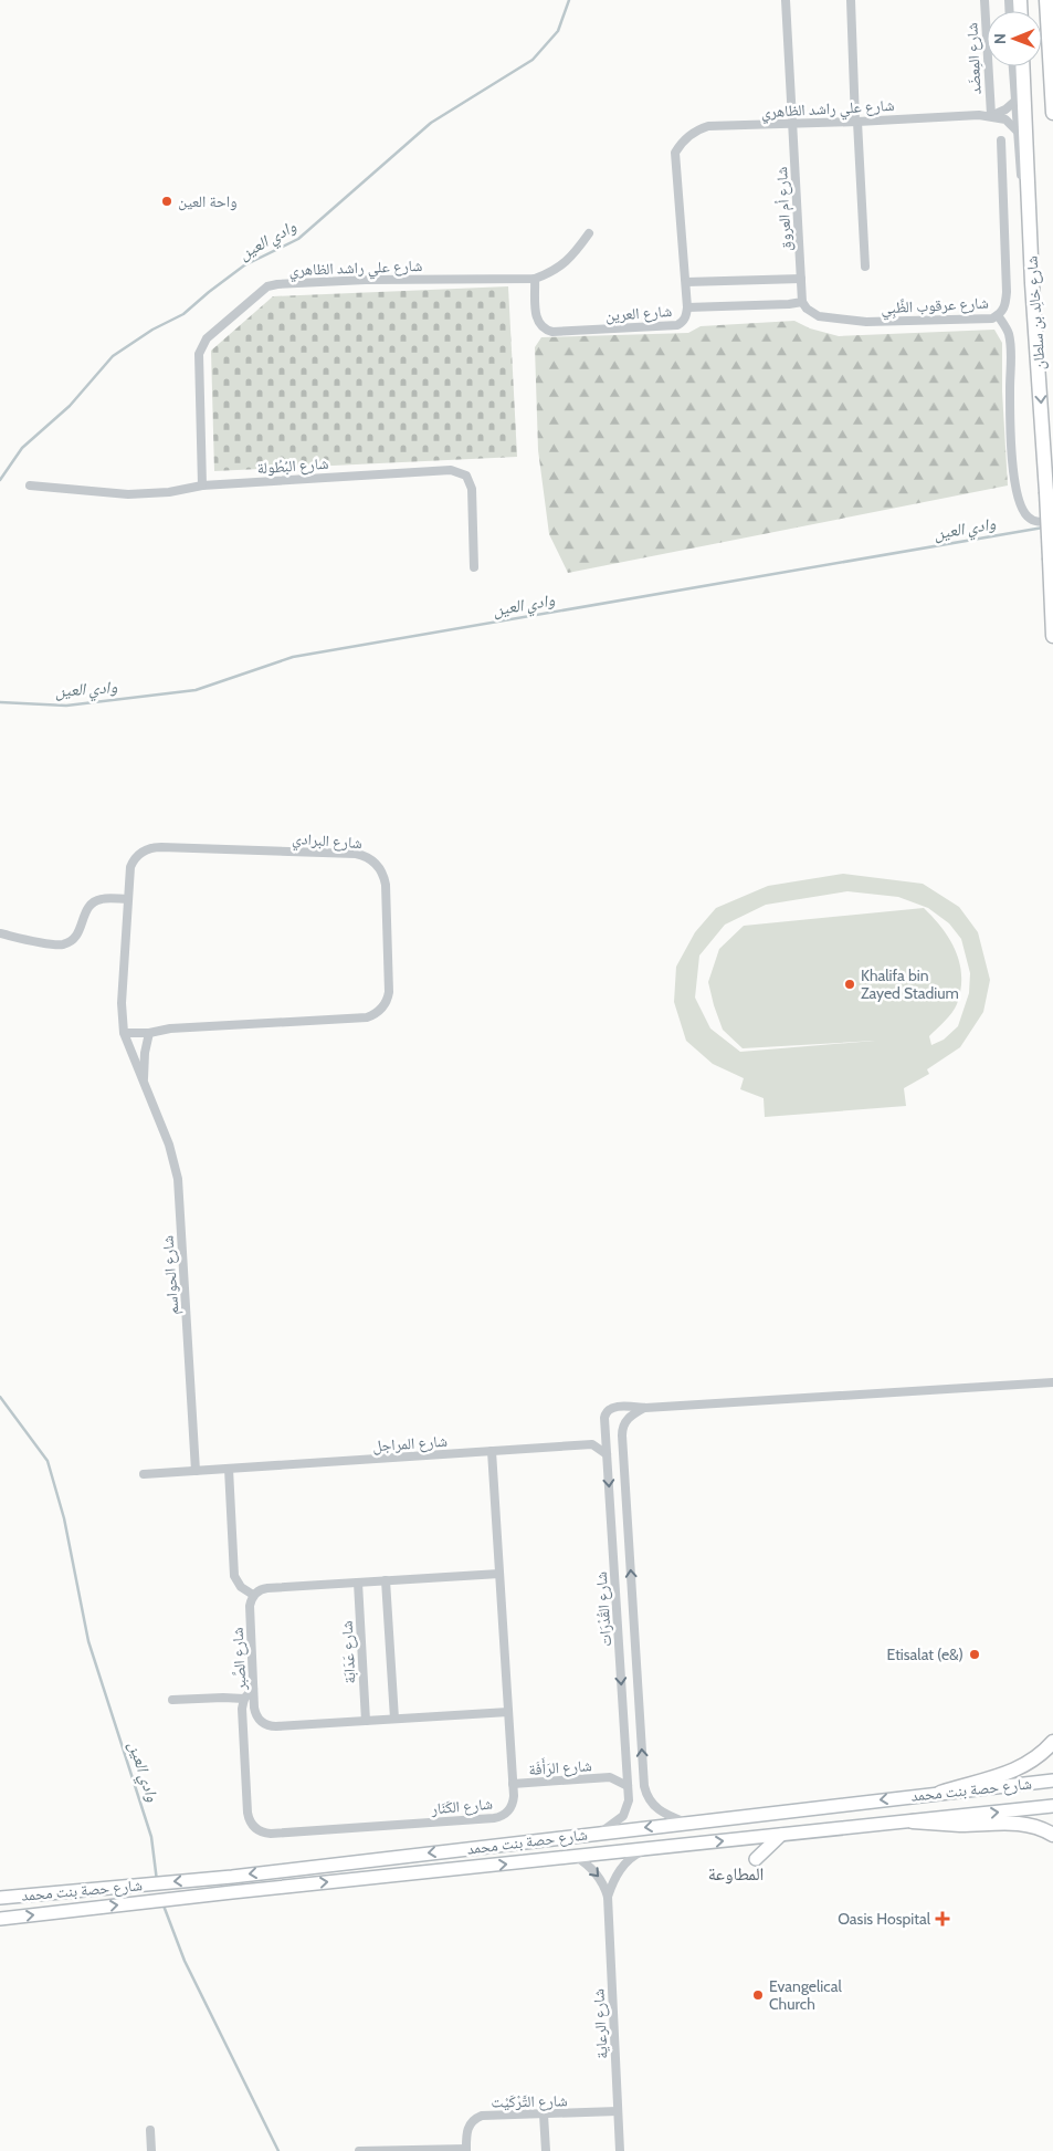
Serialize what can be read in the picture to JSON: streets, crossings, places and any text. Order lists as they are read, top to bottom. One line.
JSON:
{"streets":{"main road":["شارع خالِد بن سلطان","شارع حصة بنت محمد"],"street":["شارع المِعضَد","شارع علي راشد الظاهري","شارع أم العروق","شارع عرقوب الظَّبِي","شارع العرين","شارع البُطُولة","شارع البرادي","شارع الحواسم","شارع المراجل","شارع القُدْرَات","شارع عَدَابَة","شارع الصَّبر","شارع الرَأَفَة","شارع الكَنَار","شارع الرعاية","شارع التَّرْكَيْت"]},"crossings":[["شارع المِعضَد","شارع علي راشد الظاهري"],["شارع علي راشد الظاهري","شارع أم العروق"],["شارع علي راشد الظاهري","شارع العرين"],["شارع علي راشد الظاهري","شارع البُطُولة"],["شارع أم العروق","شارع عرقوب الظَّبِي"],["شارع البرادي","شارع الحواسم"],["شارع الحواسم","شارع المراجل"],["شارع المراجل","شارع الكَنَار"],["شارع القُدْرَات","شارع الرَأَفَة"],["شارع القُدْرَات","شارع حصة بنت محمد"],["شارع عَدَابَة","شارع الصَّبر"],["شارع الصَّبر","شارع الكَنَار"],["شارع الرَأَفَة","شارع الكَنَار"],["شارع حصة بنت محمد","شارع الرعاية"],["شارع الرعاية","شارع التَّرْكَيْت"]],"one_way":["شارع خالِد بن سلطان"],"districts":["المطاوعة"],"water":["وادي العين"],"places":{"other":["واحة العين","Khalifa bin Zayed Stadium","Etisalat (e&)","Evangelical Church"],"health":["Oasis Hospital"]},"north":"left"}
